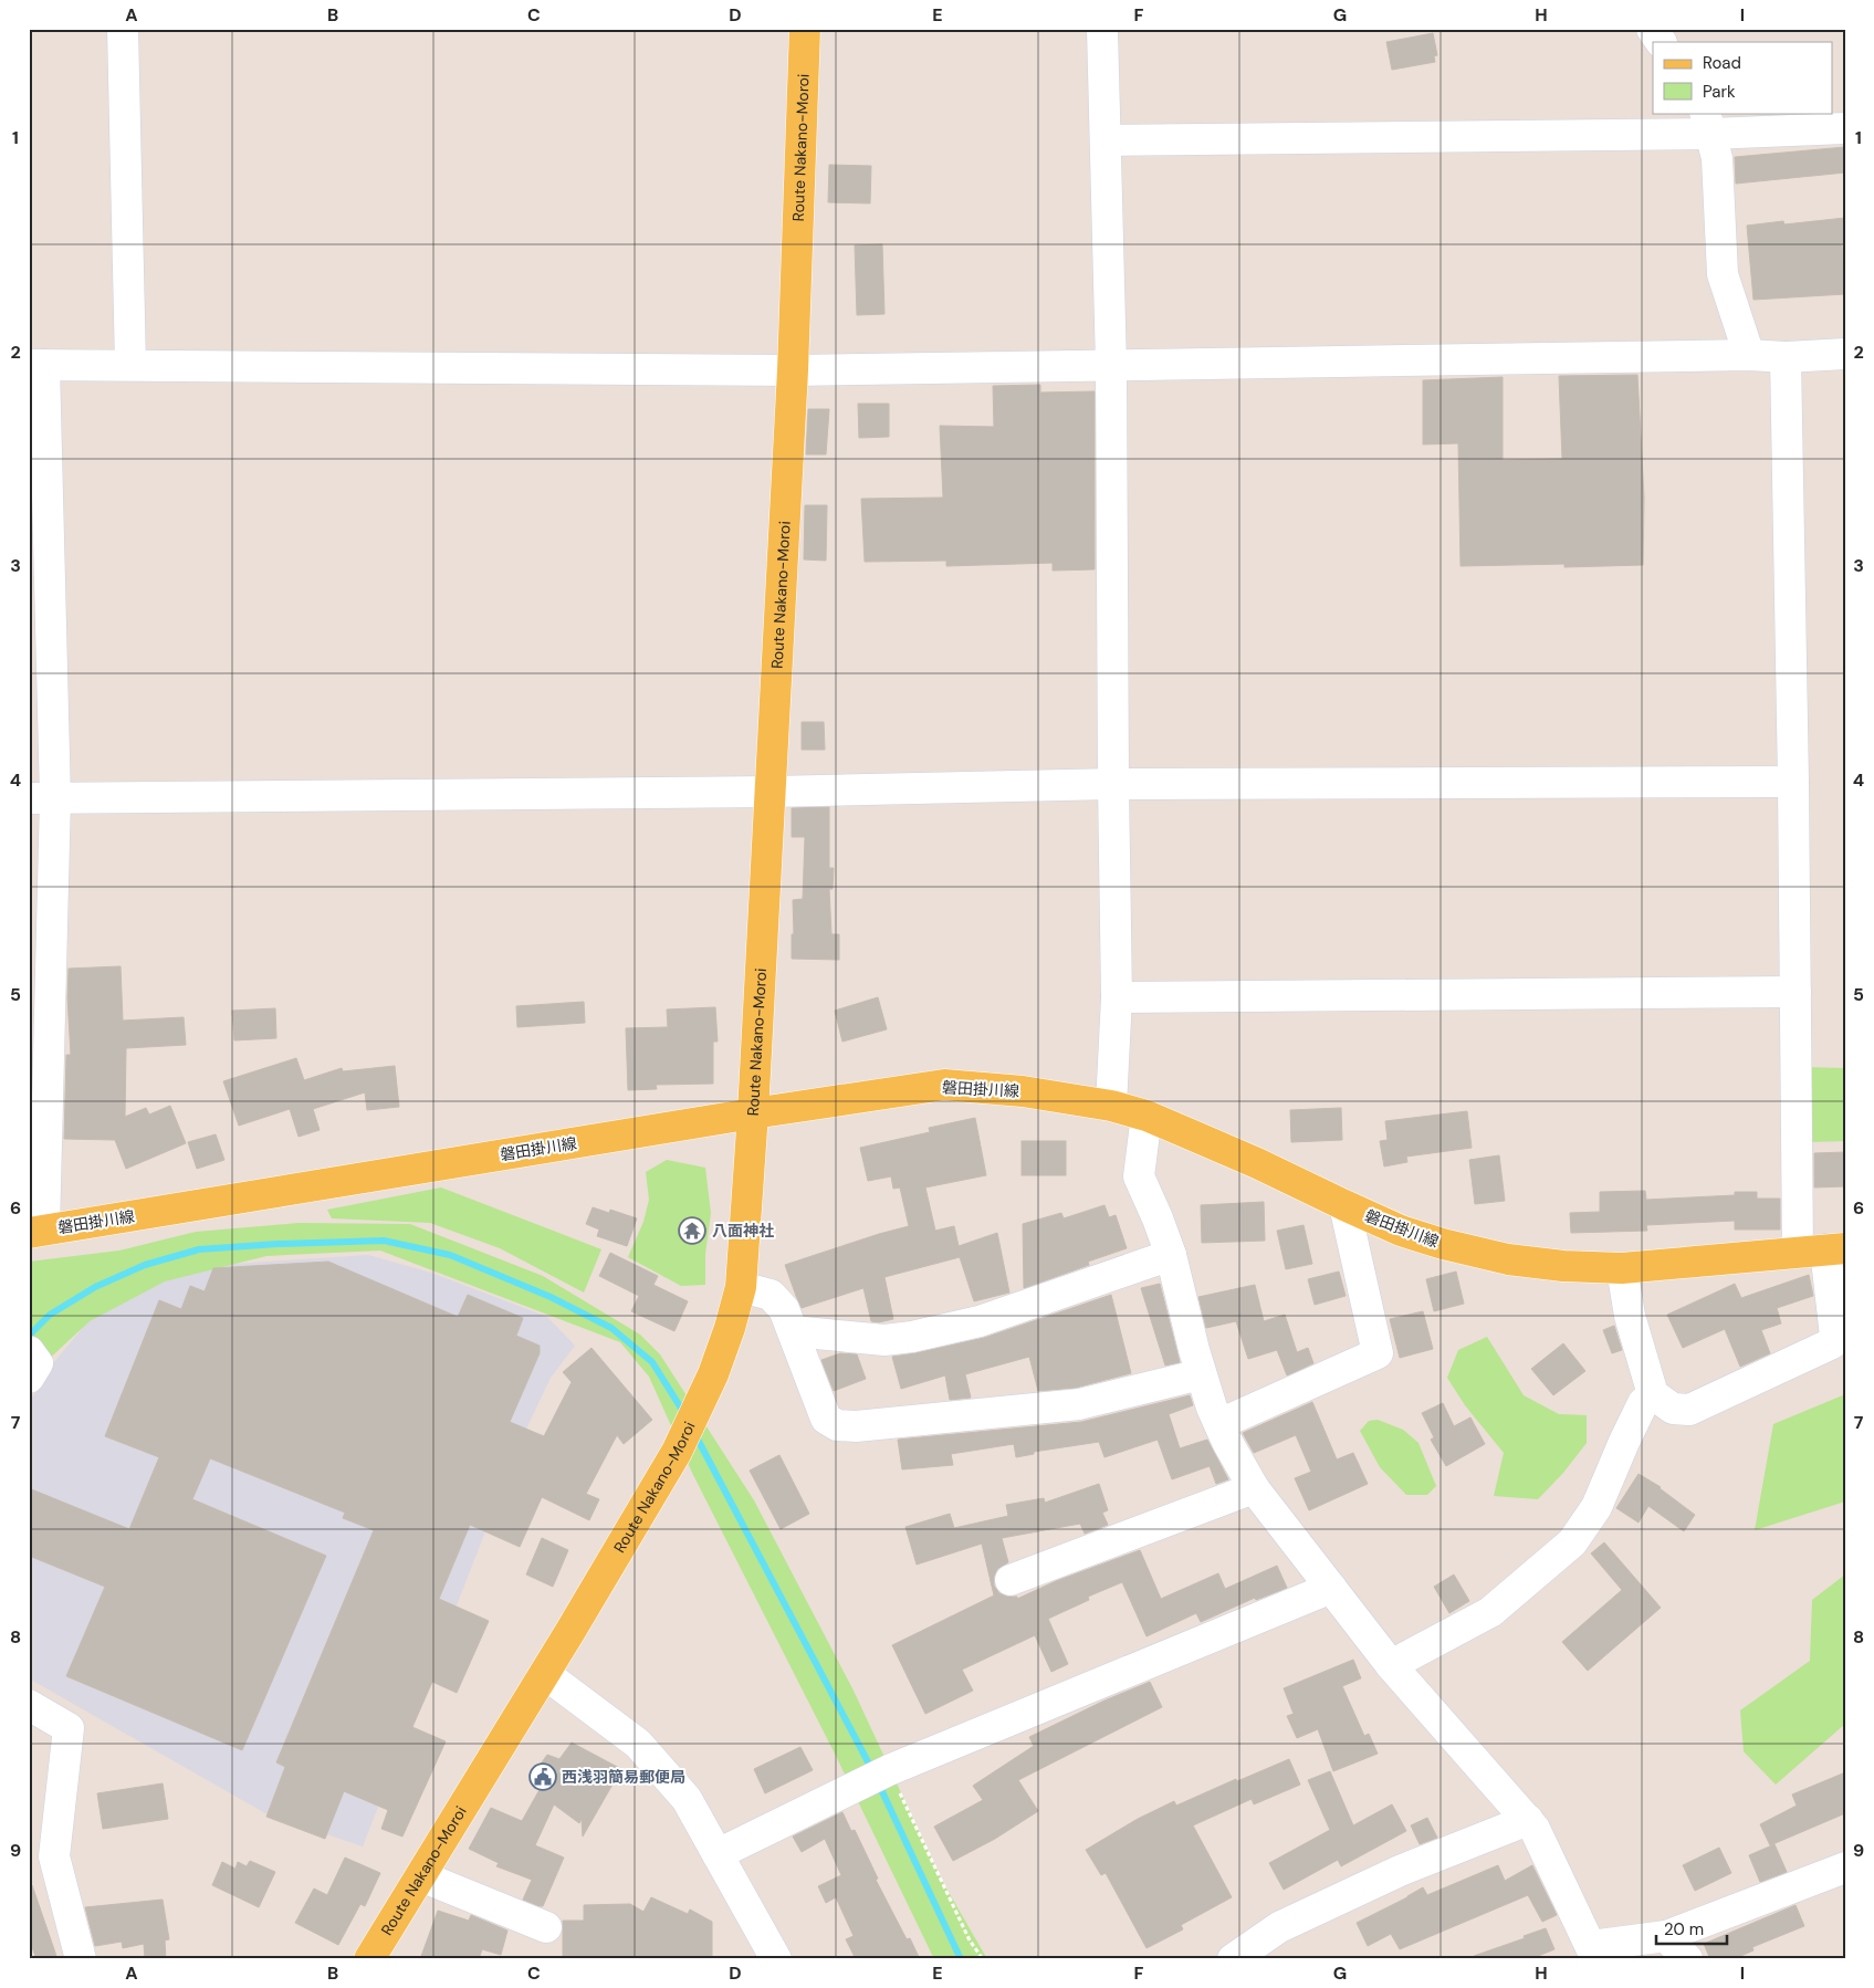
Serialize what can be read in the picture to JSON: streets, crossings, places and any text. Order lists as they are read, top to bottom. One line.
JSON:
{"streets":{"main road":["Route Nakano-Moroi","磐田掛川線"]},"crossings":[["Route Nakano-Moroi","磐田掛川線"]],"places":{"temple":["八面神社"],"public building":["西浅羽簡易郵便局"]},"legend":["Road","Park"],"scale_bar":"20 m","grid":{"columns":["A","B","C","D","E","F","G","H","I"],"rows":["1","2","3","4","5","6","7","8","9"]}}
